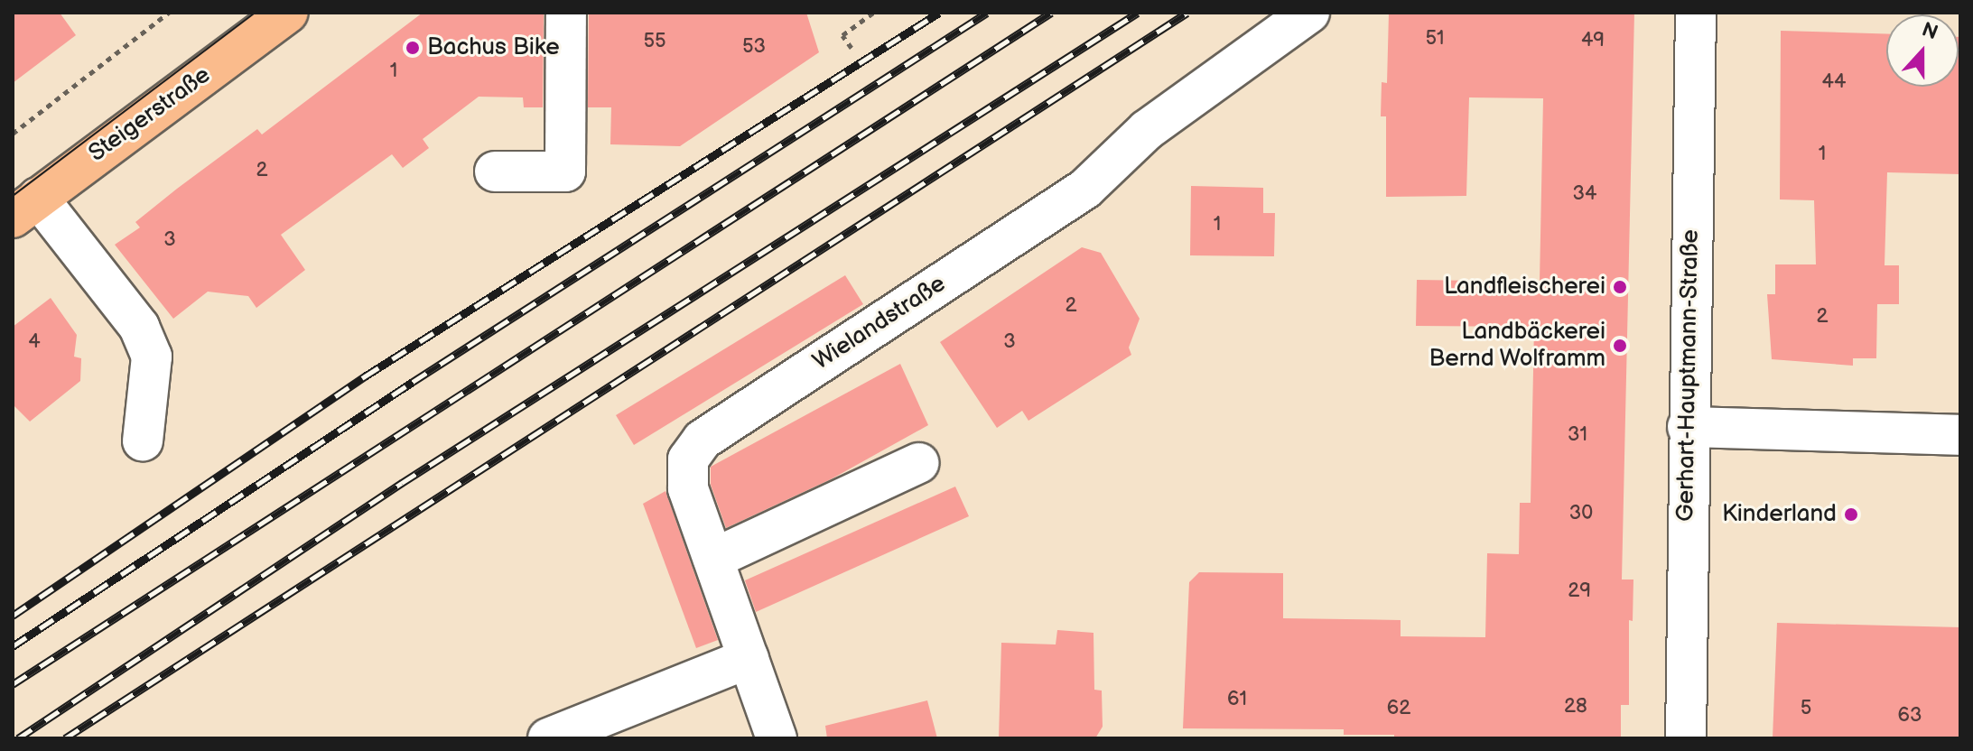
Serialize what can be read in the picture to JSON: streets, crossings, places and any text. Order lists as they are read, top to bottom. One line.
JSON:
{"streets":{"main road":["Steigerstraße"],"street":["Wielandstraße","Gerhart-Hauptmann-Straße"]},"places":["Bachus Bike","Landfleischerei","Landbäckerei Bernd Wolframm","Kinderland"],"house_numbers":["51","49","55","53","1","44","1","2","34","1","3","2","2","4","3","31","30","29","61","28","62","5","63"],"north":"top"}
